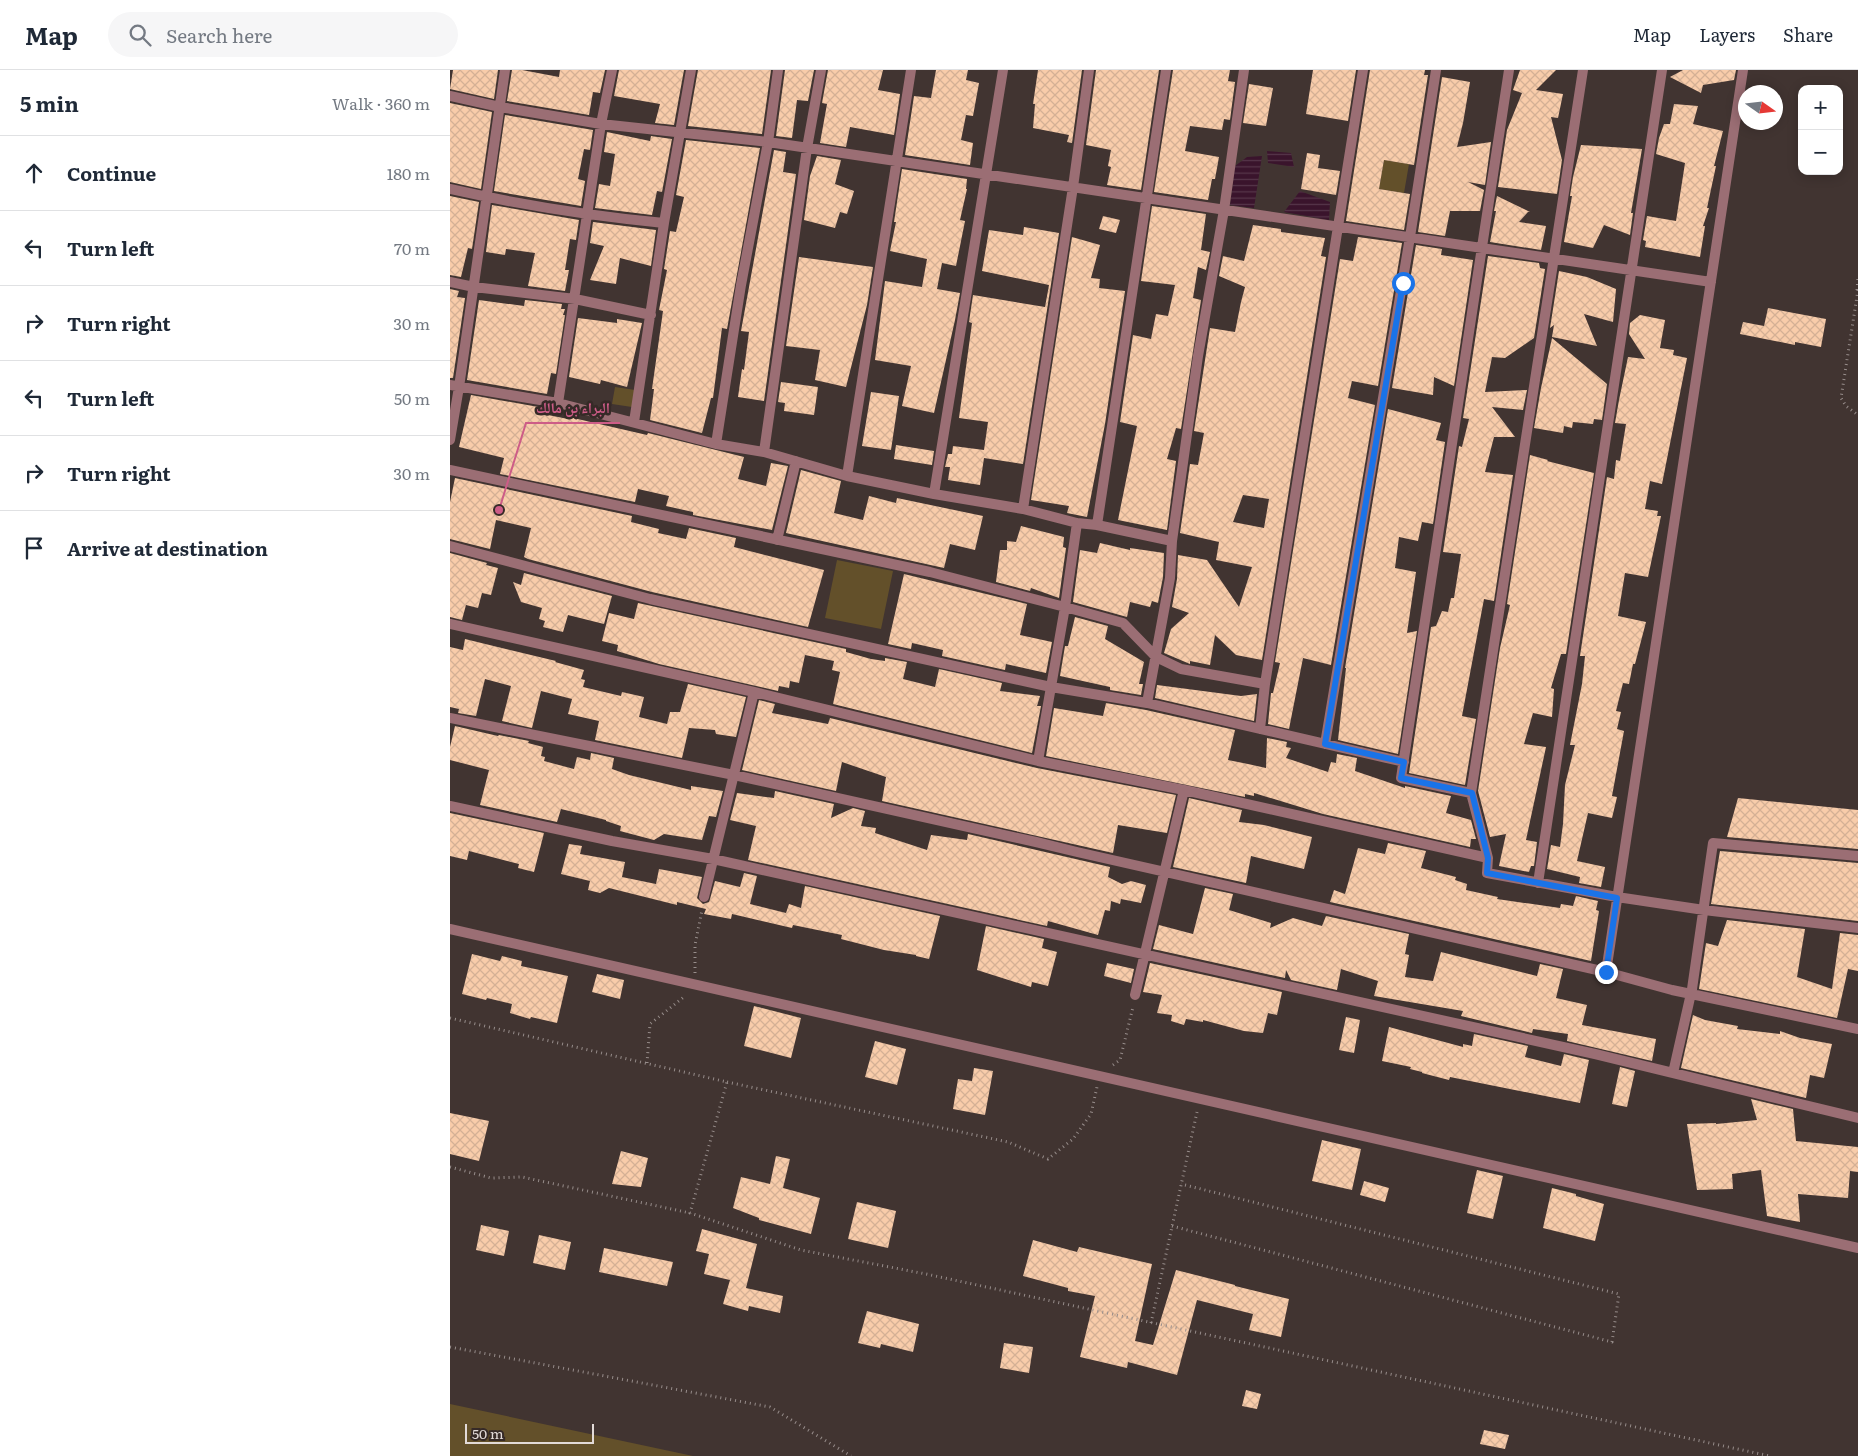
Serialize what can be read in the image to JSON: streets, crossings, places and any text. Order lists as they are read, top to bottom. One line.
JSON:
{"places":["البراء بن مالك"],"scale_bar":"50 m","north":"right","page":{"header":"Map","search":"Search here","nav":["Map","Layers","Share"],"heading":["5 min","Walk · 360 m"],"map_buttons":["+","−"],"list":[["Continue","180 m"],["Turn left","70 m"],["Turn right","30 m"],["Turn left","50 m"],["Turn right","30 m"],"Arrive at destination"],"scale":"50 m"}}
